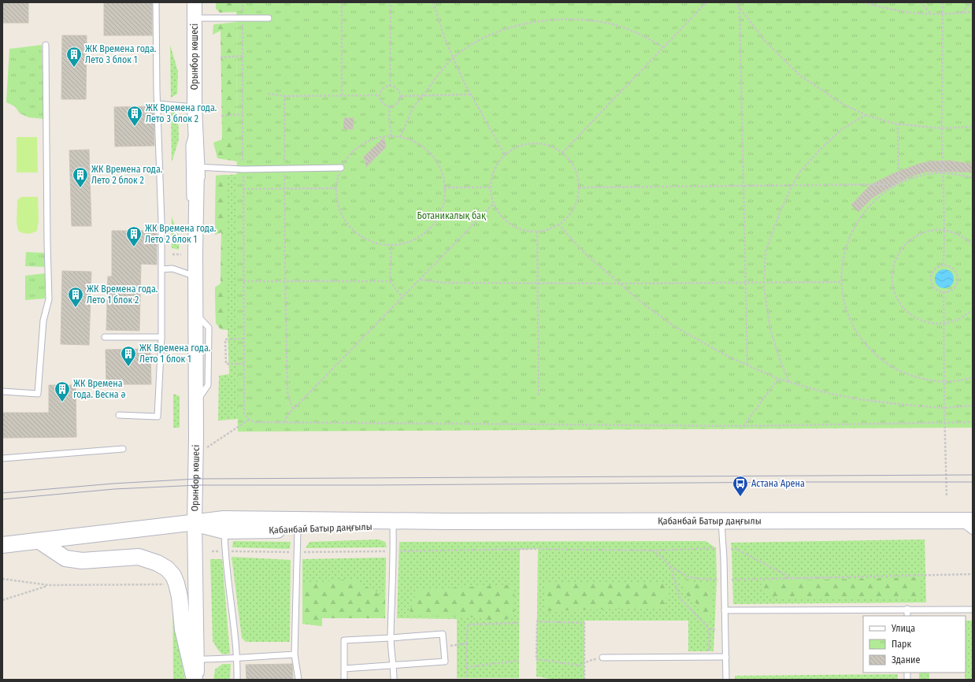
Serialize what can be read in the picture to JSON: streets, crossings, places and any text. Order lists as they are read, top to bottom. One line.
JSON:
{"streets":{"main road":["Қабанбай Батыр даңғылы"],"street":["Орынбор көшесі"]},"crossings":[["Орынбор көшесі","Қабанбай Батыр даңғылы"]],"parks":["Ботаникалық бақ"],"places":{"building":["ЖК Времена года. Лето 3 блок 1","ЖК Времена года. Лето 3 блок 2","ЖК Времена года. Лето 2 блок 2","ЖК Времена года. Лето 2 блок 1","ЖК Времена года. Лето 1 блок 2","ЖК Времена года. Лето 1 блок 1","ЖК Времена года. Весна ә"],"bus stop":["Астана Арена"]},"legend":["Улица","Парк","Здание"]}
